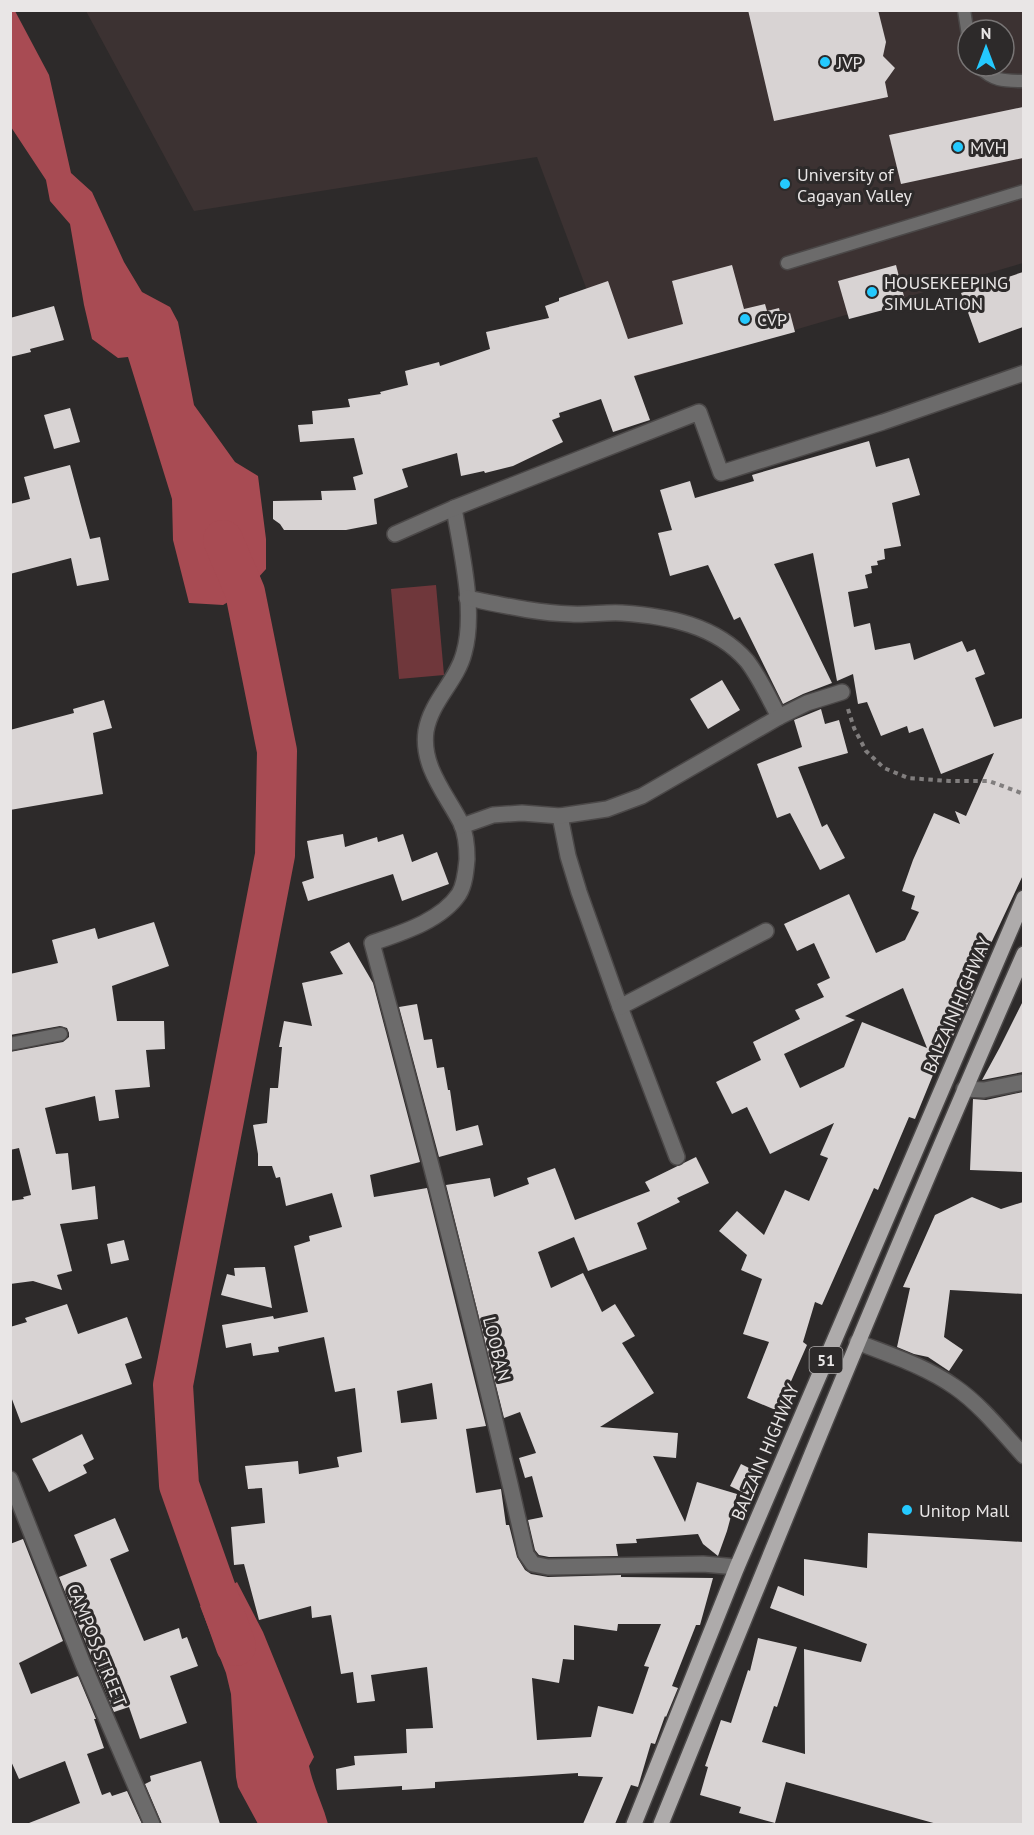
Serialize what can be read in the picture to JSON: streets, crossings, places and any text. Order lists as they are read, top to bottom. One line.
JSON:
{"streets":{"main road":["BALZAIN HIGHWAY","51"],"street":["LOOBAN","CAMPOS STREET"]},"crossings":[["BALZAIN HIGHWAY","LOOBAN"]],"places":["JVP","MVH","University of Cagayan Valley","HOUSEKEEPING SIMULATION","CVP","Unitop Mall"],"north":"top"}
